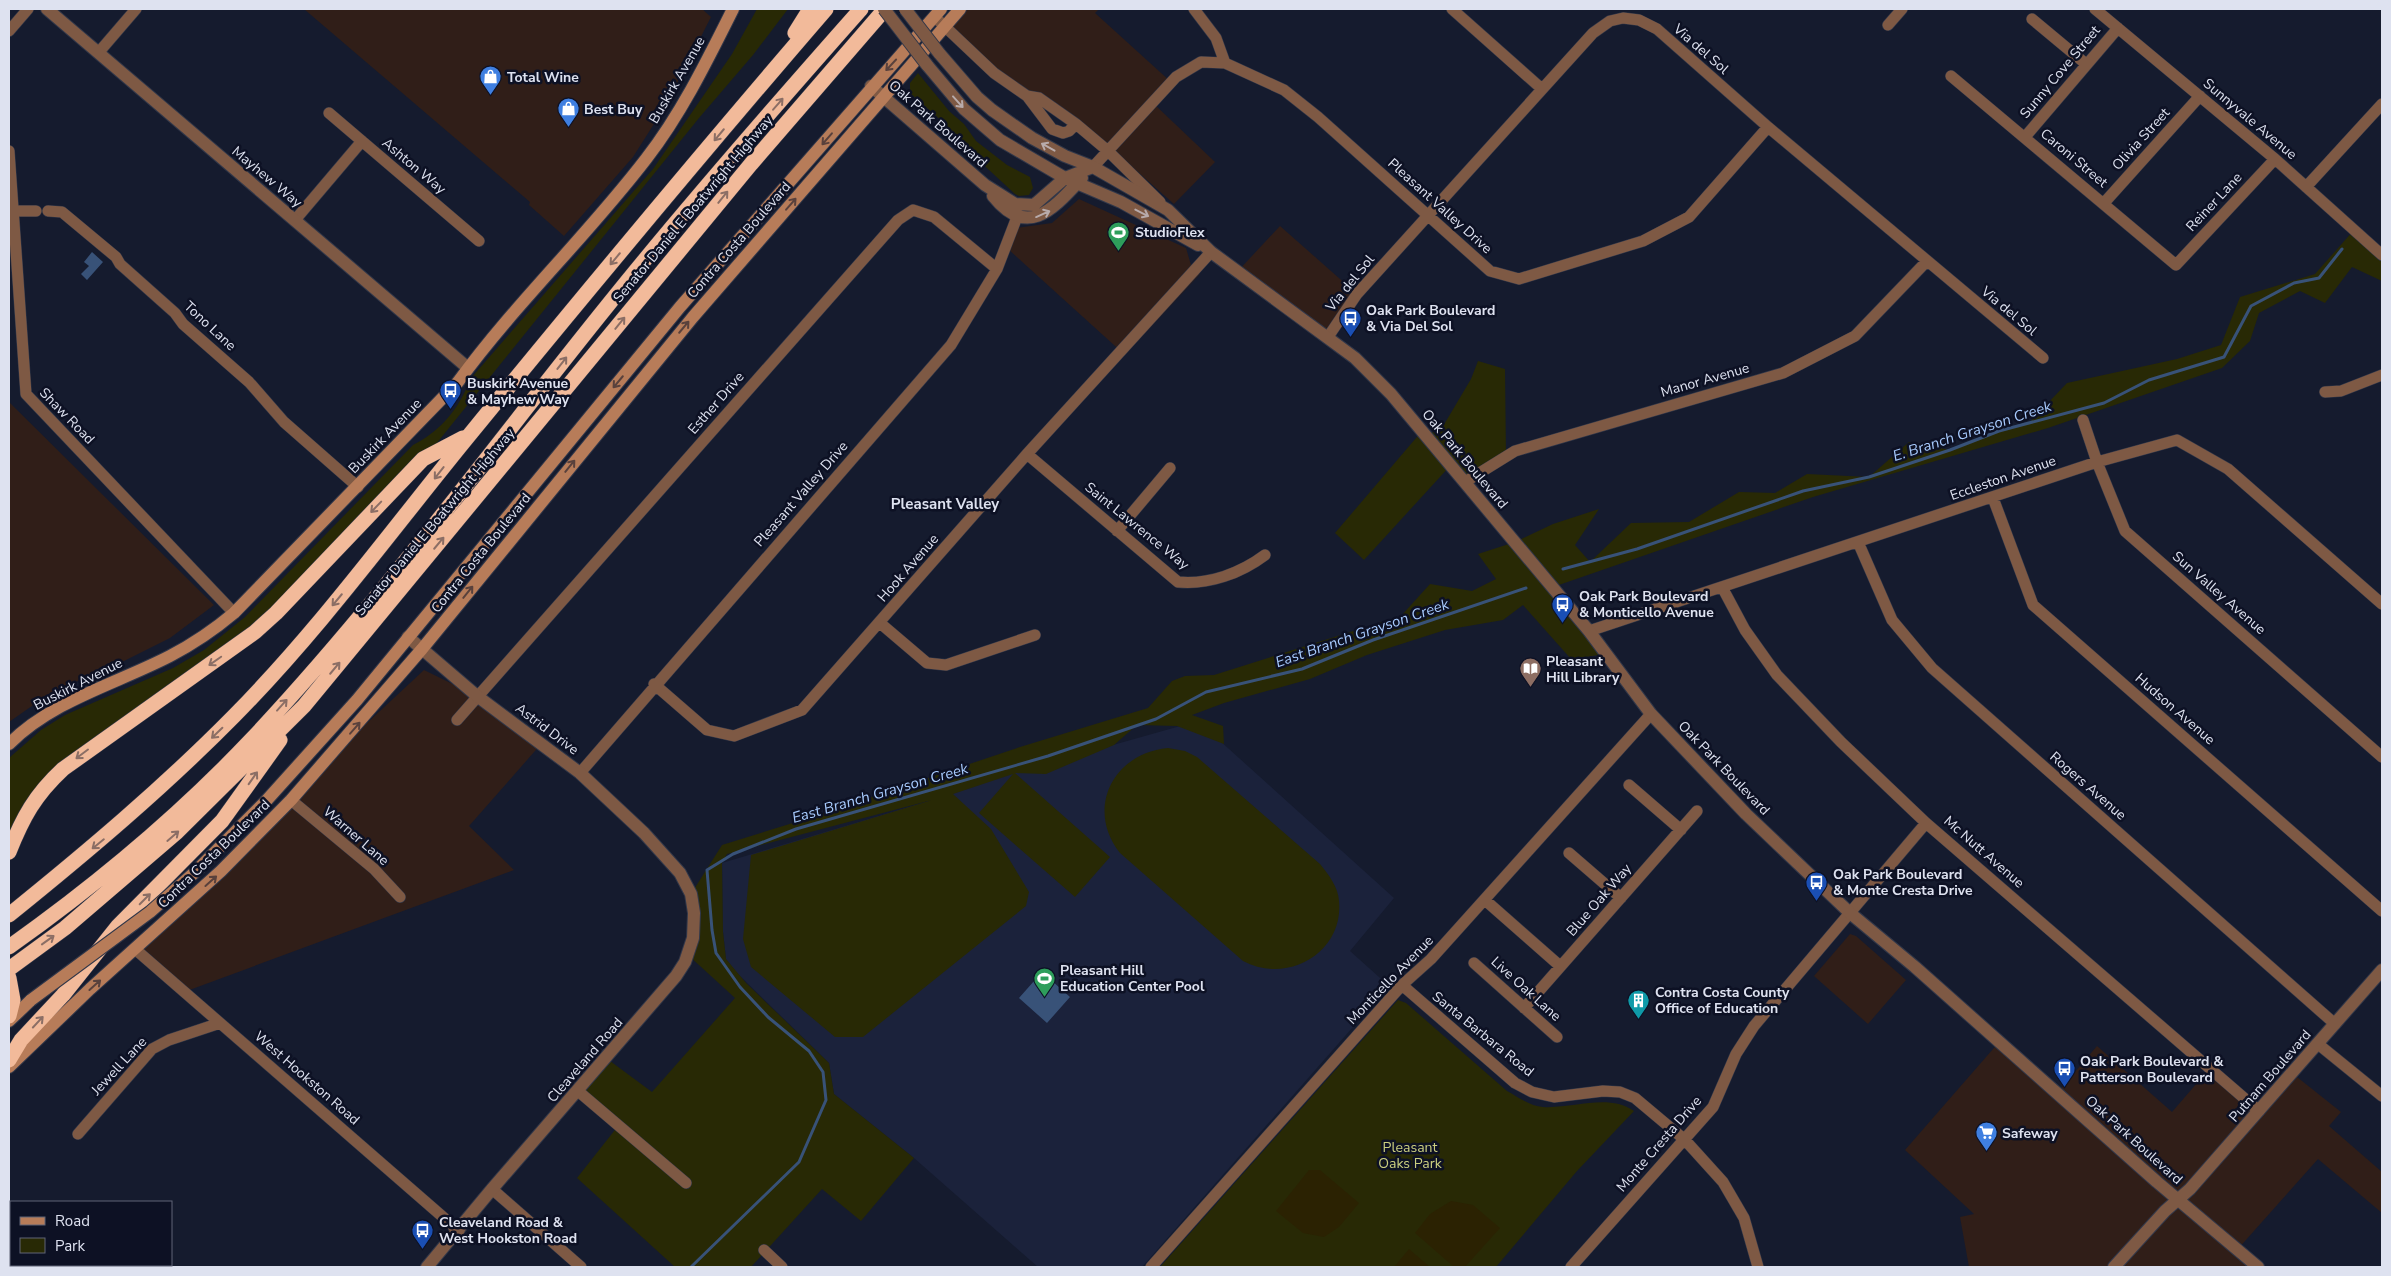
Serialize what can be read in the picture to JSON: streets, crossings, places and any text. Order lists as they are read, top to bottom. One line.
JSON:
{"streets":{"highway":["Senator Daniel E Boatwright Highway"],"main road":["Buskirk Avenue","Contra Costa Boulevard"],"street":["Via del Sol","Sunny Cove Street","Sunnyvale Avenue","Oak Park Boulevard","Olivia Street","Caroni Street","Ashton Way","Mayhew Way","Reiner Lane","Pleasant Valley Drive","Tono Lane","Manor Avenue","Esther Drive","Shaw Road","Eccleston Avenue","Saint Lawrence Way","Hook Avenue","Sun Valley Avenue","Hudson Avenue","Astrid Drive","Rogers Avenue","Warner Lane","Mc Nutt Avenue","Blue Oak Way","Monticello Avenue","Live Oak Lane","Santa Barbara Road","Cleaveland Road","Jewell Lane","Putnam Boulevard","West Hookston Road","Monte Cresta Drive"]},"crossings":[["Via del Sol","Oak Park Boulevard"],["Via del Sol","Pleasant Valley Drive"],["Via del Sol","Manor Avenue"],["Sunny Cove Street","Sunnyvale Avenue"],["Sunny Cove Street","Caroni Street"],["Buskirk Avenue","Mayhew Way"],["Buskirk Avenue","Tono Lane"],["Buskirk Avenue","Shaw Road"],["Sunnyvale Avenue","Olivia Street"],["Sunnyvale Avenue","Reiner Lane"],["Oak Park Boulevard","Pleasant Valley Drive"],["Oak Park Boulevard","Senator Daniel E Boatwright Highway"],["Oak Park Boulevard","Contra Costa Boulevard"],["Oak Park Boulevard","Manor Avenue"],["Oak Park Boulevard","Eccleston Avenue"],["Oak Park Boulevard","Hook Avenue"],["Oak Park Boulevard","Monticello Avenue"],["Oak Park Boulevard","Putnam Boulevard"],["Oak Park Boulevard","Monte Cresta Drive"],["Olivia Street","Caroni Street"],["Caroni Street","Reiner Lane"],["Pleasant Valley Drive","Esther Drive"],["Pleasant Valley Drive","Hook Avenue"],["Pleasant Valley Drive","Astrid Drive"],["Contra Costa Boulevard","Astrid Drive"],["Contra Costa Boulevard","Warner Lane"],["Contra Costa Boulevard","West Hookston Road"],["Esther Drive","Astrid Drive"],["Eccleston Avenue","Sun Valley Avenue"],["Eccleston Avenue","Hudson Avenue"],["Eccleston Avenue","Rogers Avenue"],["Eccleston Avenue","Mc Nutt Avenue"],["Saint Lawrence Way","Hook Avenue"],["Astrid Drive","Cleaveland Road"],["Rogers Avenue","Putnam Boulevard"],["Mc Nutt Avenue","Putnam Boulevard"],["Mc Nutt Avenue","Monte Cresta Drive"],["Blue Oak Way","Live Oak Lane"],["Monticello Avenue","Santa Barbara Road"],["Santa Barbara Road","Monte Cresta Drive"],["Cleaveland Road","West Hookston Road"],["Jewell Lane","West Hookston Road"]],"districts":["Pleasant Valley"],"water":["E. Branch Grayson Creek","East Branch Grayson Creek"],"parks":["Pleasant Oaks Park"],"places":{"shop":["Total Wine","Best Buy"],"sports":["StudioFlex","Pleasant Hill Education Center Pool"],"bus stop":["Oak Park Boulevard & Via Del Sol","Buskirk Avenue & Mayhew Way","Oak Park Boulevard & Monticello Avenue","Oak Park Boulevard & Monte Cresta Drive","Oak Park Boulevard & Patterson Boulevard","Cleaveland Road & West Hookston Road"],"library":["Pleasant Hill Library"],"building":["Contra Costa County Office of Education"],"supermarket":["Safeway"]},"legend":["Road","Park"]}
